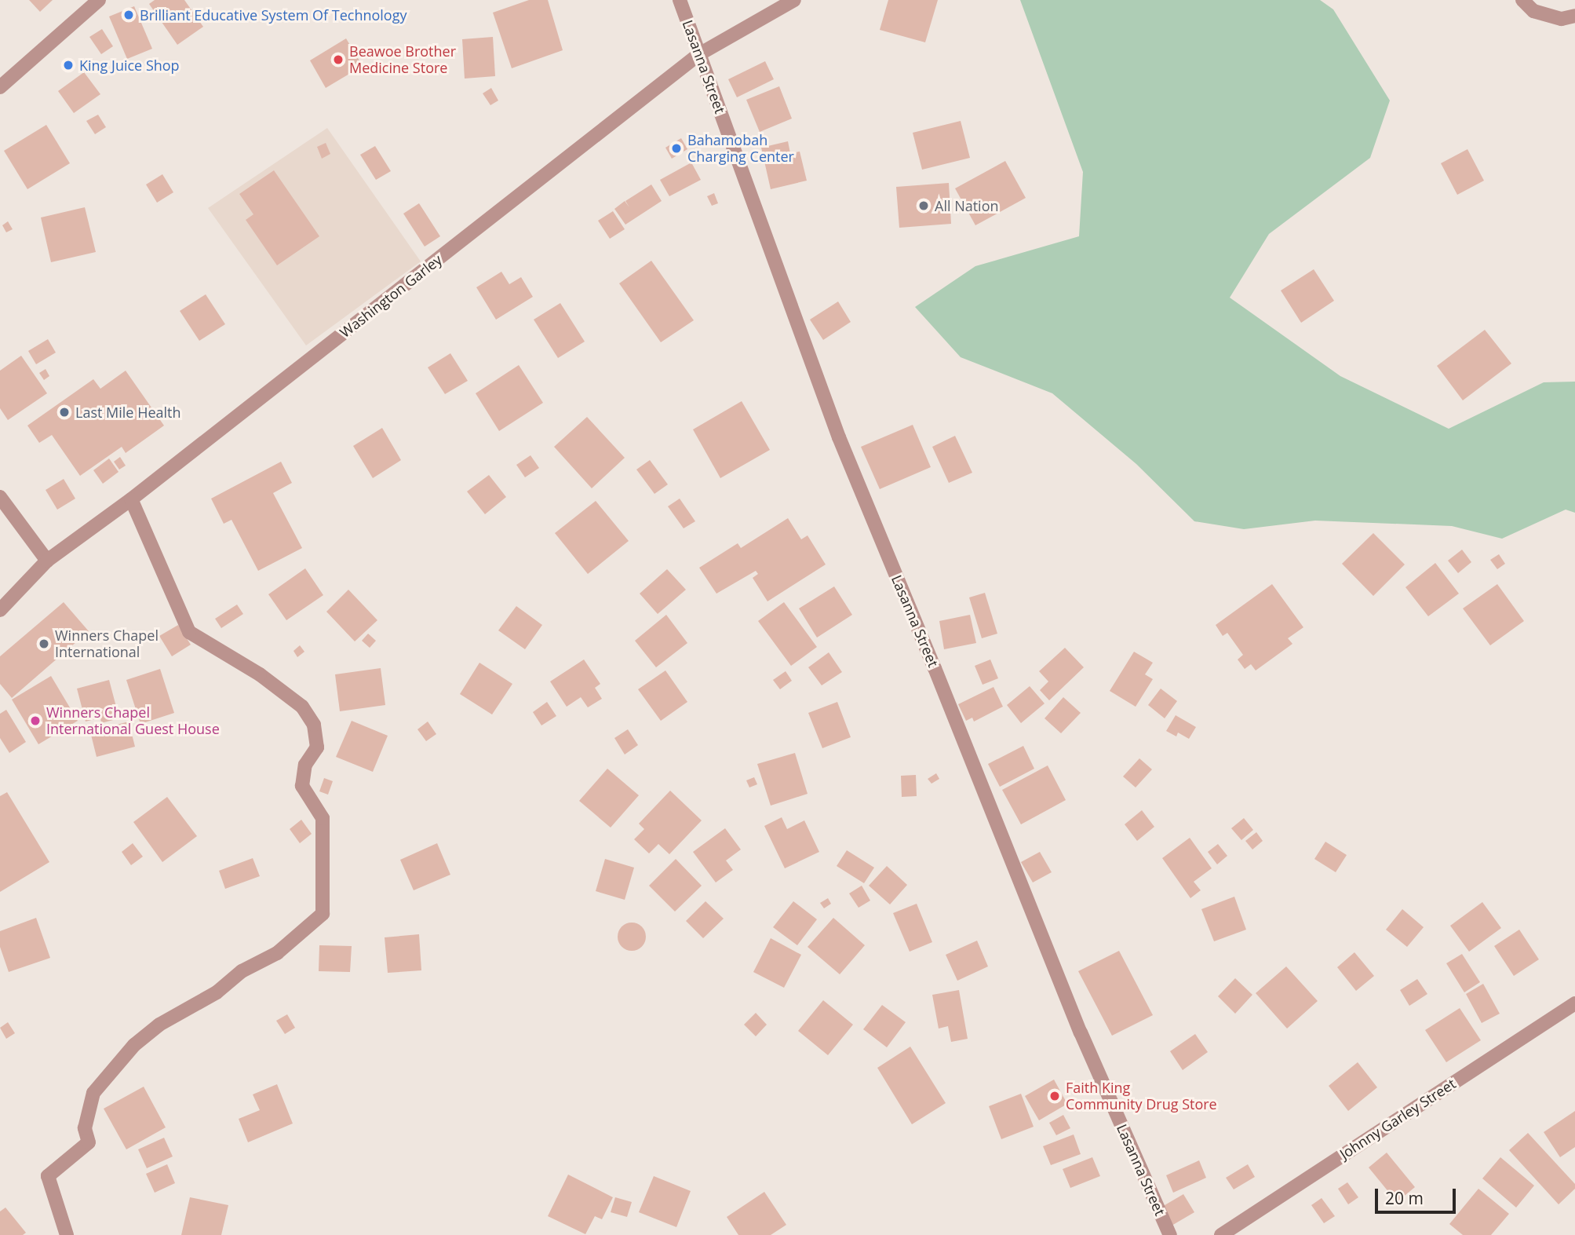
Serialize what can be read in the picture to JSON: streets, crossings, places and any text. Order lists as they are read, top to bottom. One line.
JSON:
{"streets":{"street":["Lasanna Street","Washington Garley","Johnny Garley Street"]},"crossings":[["Lasanna Street","Washington Garley"]],"places":["Brilliant Educative System Of Technology","Beawoe Brother Medicine Store","King Juice Shop","Bahamobah Charging Center","All Nation","Last Mile Health","Winners Chapel International","Winners Chapel International Guest House","Faith King Community Drug Store"],"scale_bar":"20 m"}
